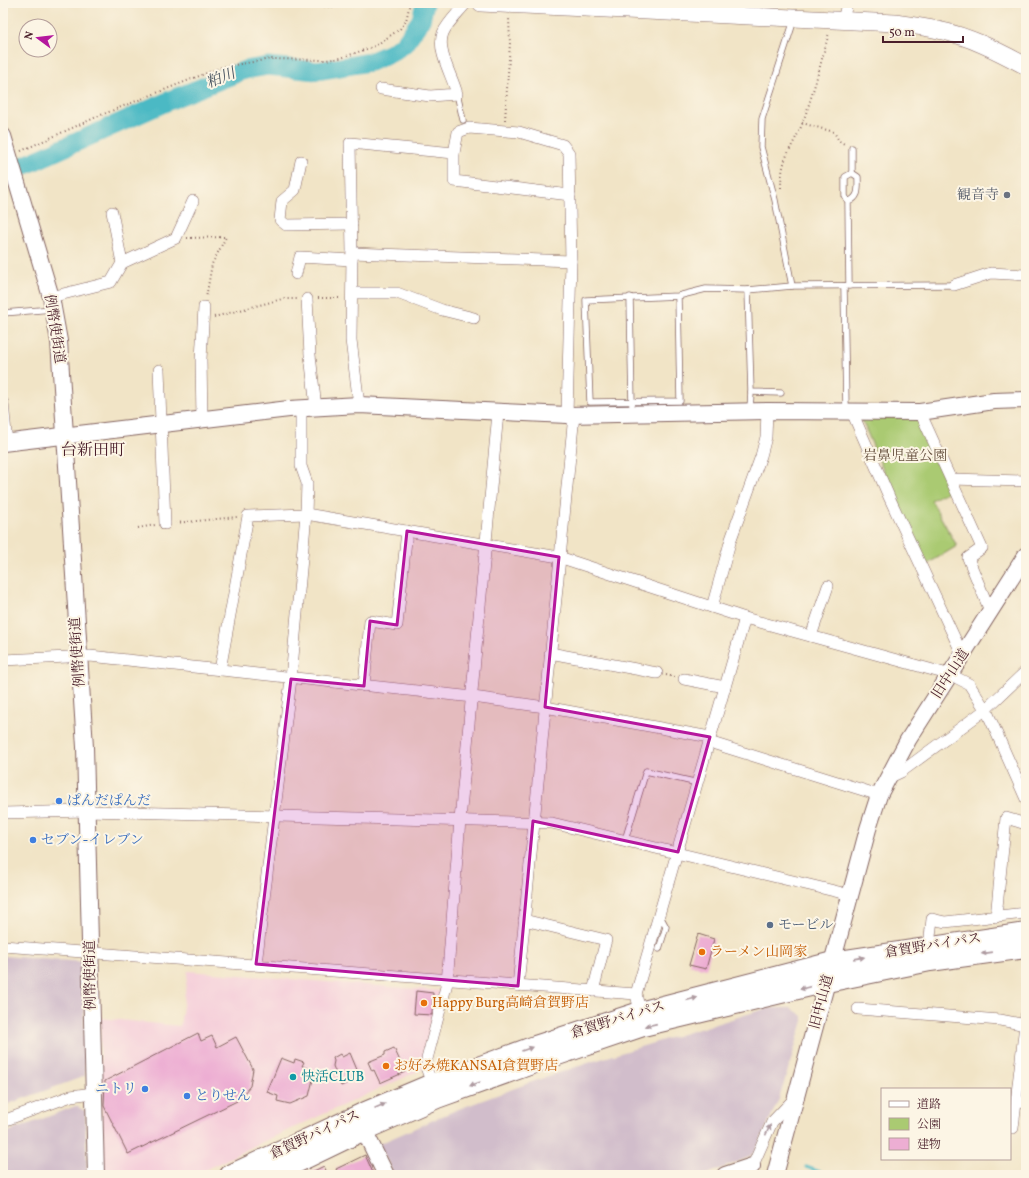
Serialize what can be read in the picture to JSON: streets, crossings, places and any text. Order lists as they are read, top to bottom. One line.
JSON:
{"streets":{"highway":["倉賀野バイパス"],"street":["例幣使街道","旧中山道"]},"crossings":[["旧中山道","倉賀野バイパス"]],"districts":["台新田町"],"water":["粕川"],"parks":["岩鼻児童公園"],"places":["観音寺","ぱんだぱんだ","セブン-イレブン","モービル","ラーメン山岡家","Happy Burg高崎倉賀野店","お好み焼KANSAI倉賀野店","快活CLUB","ニトリ","とりせん"],"legend":["道路","公園","建物"],"scale_bar":"50 m","north":"left"}
